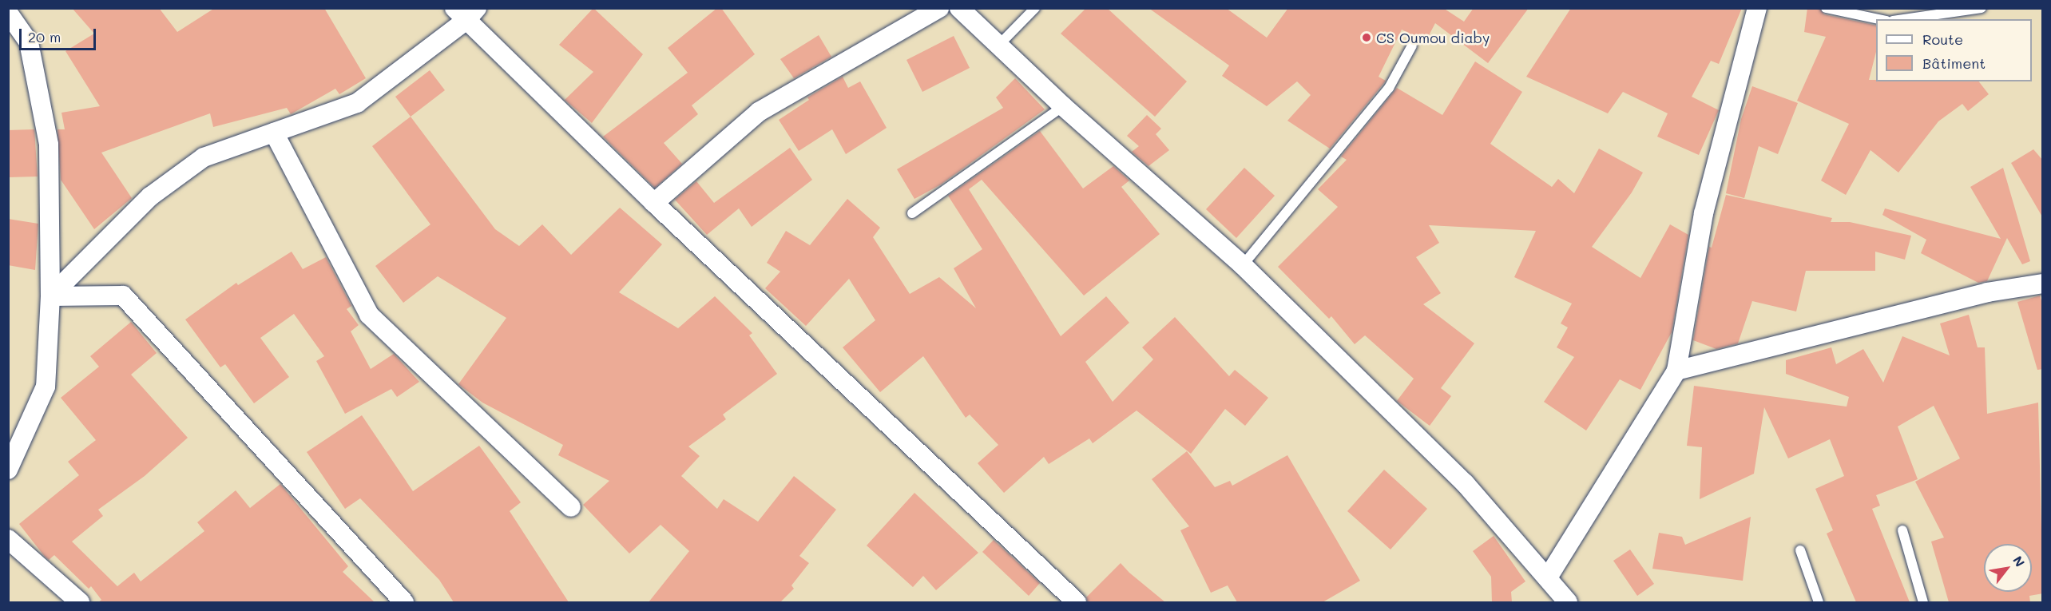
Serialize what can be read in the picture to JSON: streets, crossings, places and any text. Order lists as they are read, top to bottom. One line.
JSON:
{"places":["CS Oumou diaby"],"legend":["Route","Bâtiment"],"scale_bar":"20 m","north":"top right"}
